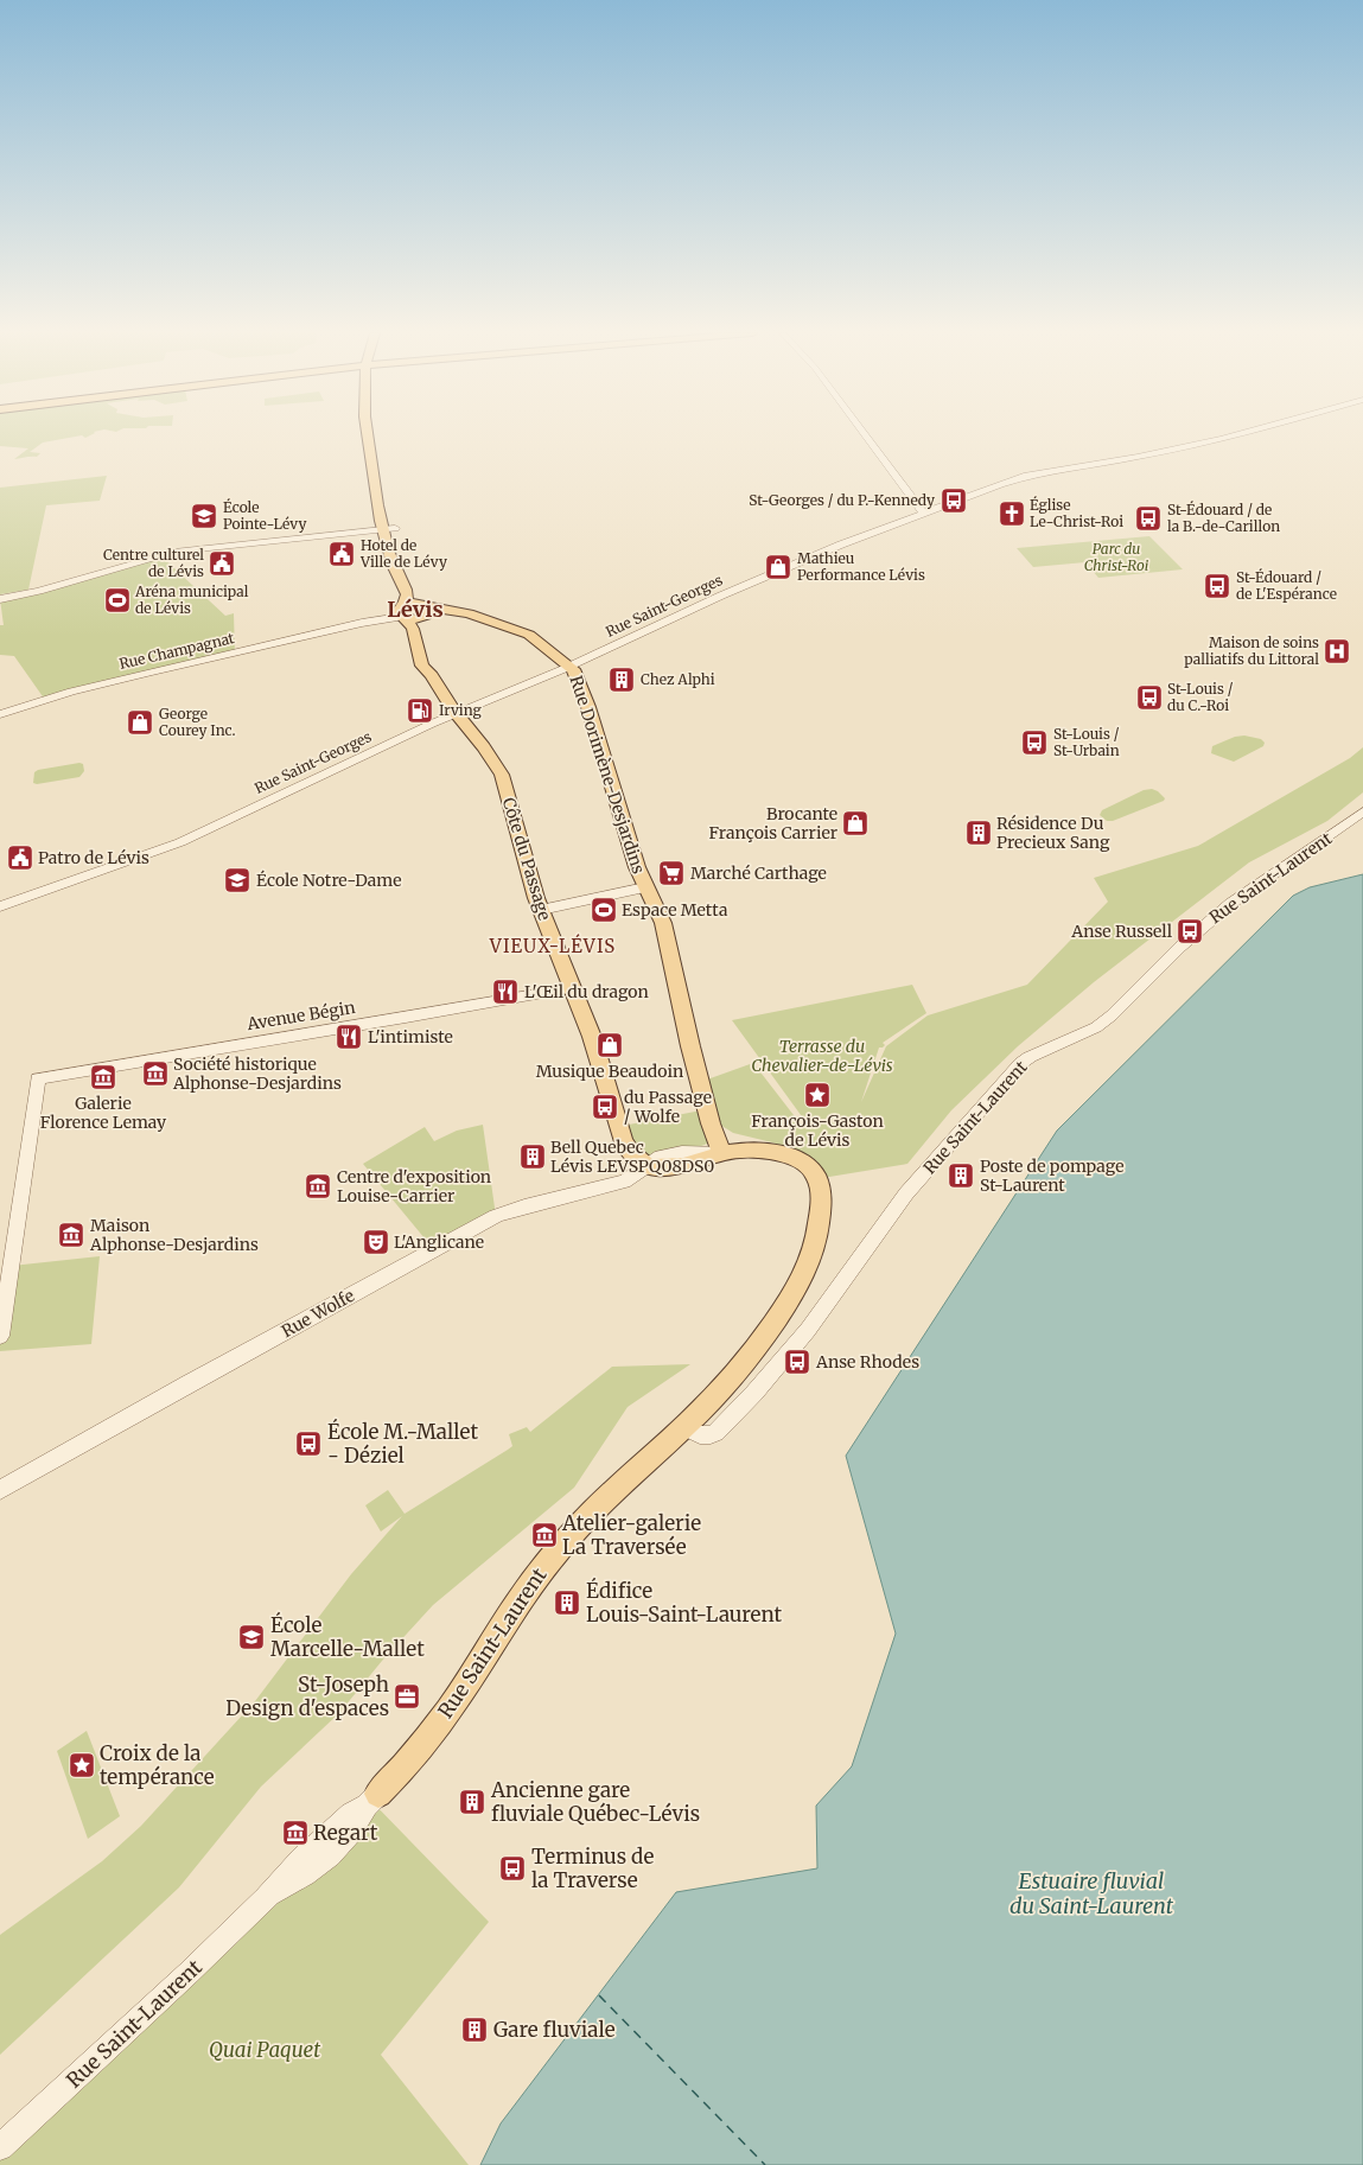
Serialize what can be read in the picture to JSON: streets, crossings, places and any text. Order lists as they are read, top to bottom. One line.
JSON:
{"streets":{"main road":["Rue Dorimène-Desjardins","Côte du Passage","Rue Saint-Laurent"],"street":["Rue Saint-Georges","Rue Champagnat","Avenue Bégin","Rue Wolfe"]},"crossings":[["Rue Saint-Georges","Rue Dorimène-Desjardins"],["Rue Saint-Georges","Côte du Passage"],["Rue Champagnat","Rue Dorimène-Desjardins"],["Côte du Passage","Avenue Bégin"],["Côte du Passage","Rue Wolfe"]],"districts":["Lévis","VIEUX-LÉVIS"],"water":["Estuaire fluvial du Saint-Laurent"],"parks":["Parc du Christ-Roi","Terrasse du Chevalier-de-Lévis","Quai Paquet"],"places":{"bus stop":["St-Georges / du P.-Kennedy","St-Édouard / de la B.-de-Carillon","St-Édouard / de L'Espérance","St-Louis / du C.-Roi","St-Louis / St-Urbain","Anse Russell","du Passage / Wolfe","Anse Rhodes","École M.-Mallet - Déziel","Terminus de la Traverse"],"church":["Église Le-Christ-Roi"],"school or university":["École Pointe-Lévy","École Notre-Dame","École Marcelle-Mallet"],"public building":["Hotel de Ville de Lévy","Centre culturel de Lévis","Patro de Lévis"],"shop":["Mathieu Performance Lévis","George Courey Inc.","Brocante François Carrier","Musique Beaudoin"],"sports":["Aréna municipal de Lévis","Espace Metta"],"hospital":["Maison de soins palliatifs du Littoral"],"building":["Chez Alphi","Résidence Du Precieux Sang","Bell Quebec Lévis LEVSPQ08DS0","Poste de pompage St-Laurent","Édifice Louis-Saint-Laurent","Ancienne gare fluviale Québec-Lévis","Gare fluviale"],"fuel station":["Irving"],"supermarket":["Marché Carthage"],"restaurant":["L'Œil du dragon","L'intimiste"],"museum":["Société historique Alphonse-Desjardins","Galerie Florence Lemay","Centre d'exposition Louise-Carrier","Maison Alphonse-Desjardins","Atelier-galerie La Traversée","Regart"],"place":["François-Gaston de Lévis","Croix de la tempérance"],"theatre":["L'Anglicane"],"office":["St-Joseph Design d'espaces"]}}
